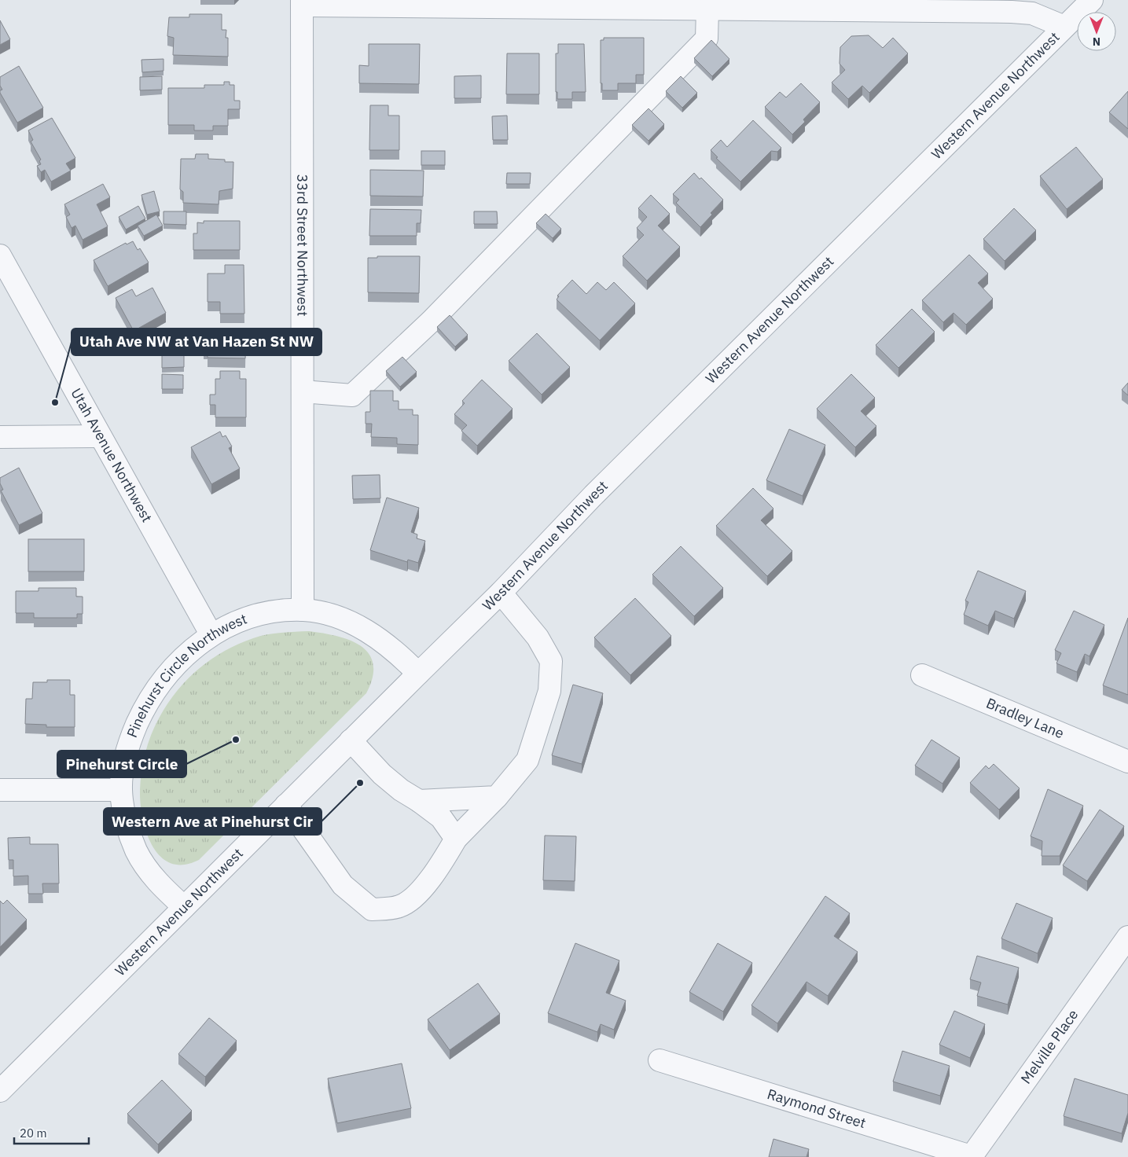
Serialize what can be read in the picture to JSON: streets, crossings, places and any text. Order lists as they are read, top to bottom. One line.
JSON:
{"streets":{"street":["Western Avenue Northwest","33rd Street Northwest","Utah Avenue Northwest","Pinehurst Circle Northwest","Bradley Lane","Melville Place","Raymond Street"]},"crossings":[["Western Avenue Northwest","Pinehurst Circle Northwest"],["33rd Street Northwest","Pinehurst Circle Northwest"],["Utah Avenue Northwest","Pinehurst Circle Northwest"],["Melville Place","Raymond Street"]],"places":["Utah Ave NW at Van Hazen St NW","Pinehurst Circle","Western Ave at Pinehurst Cir"],"scale_bar":"20 m","north":"bottom"}
